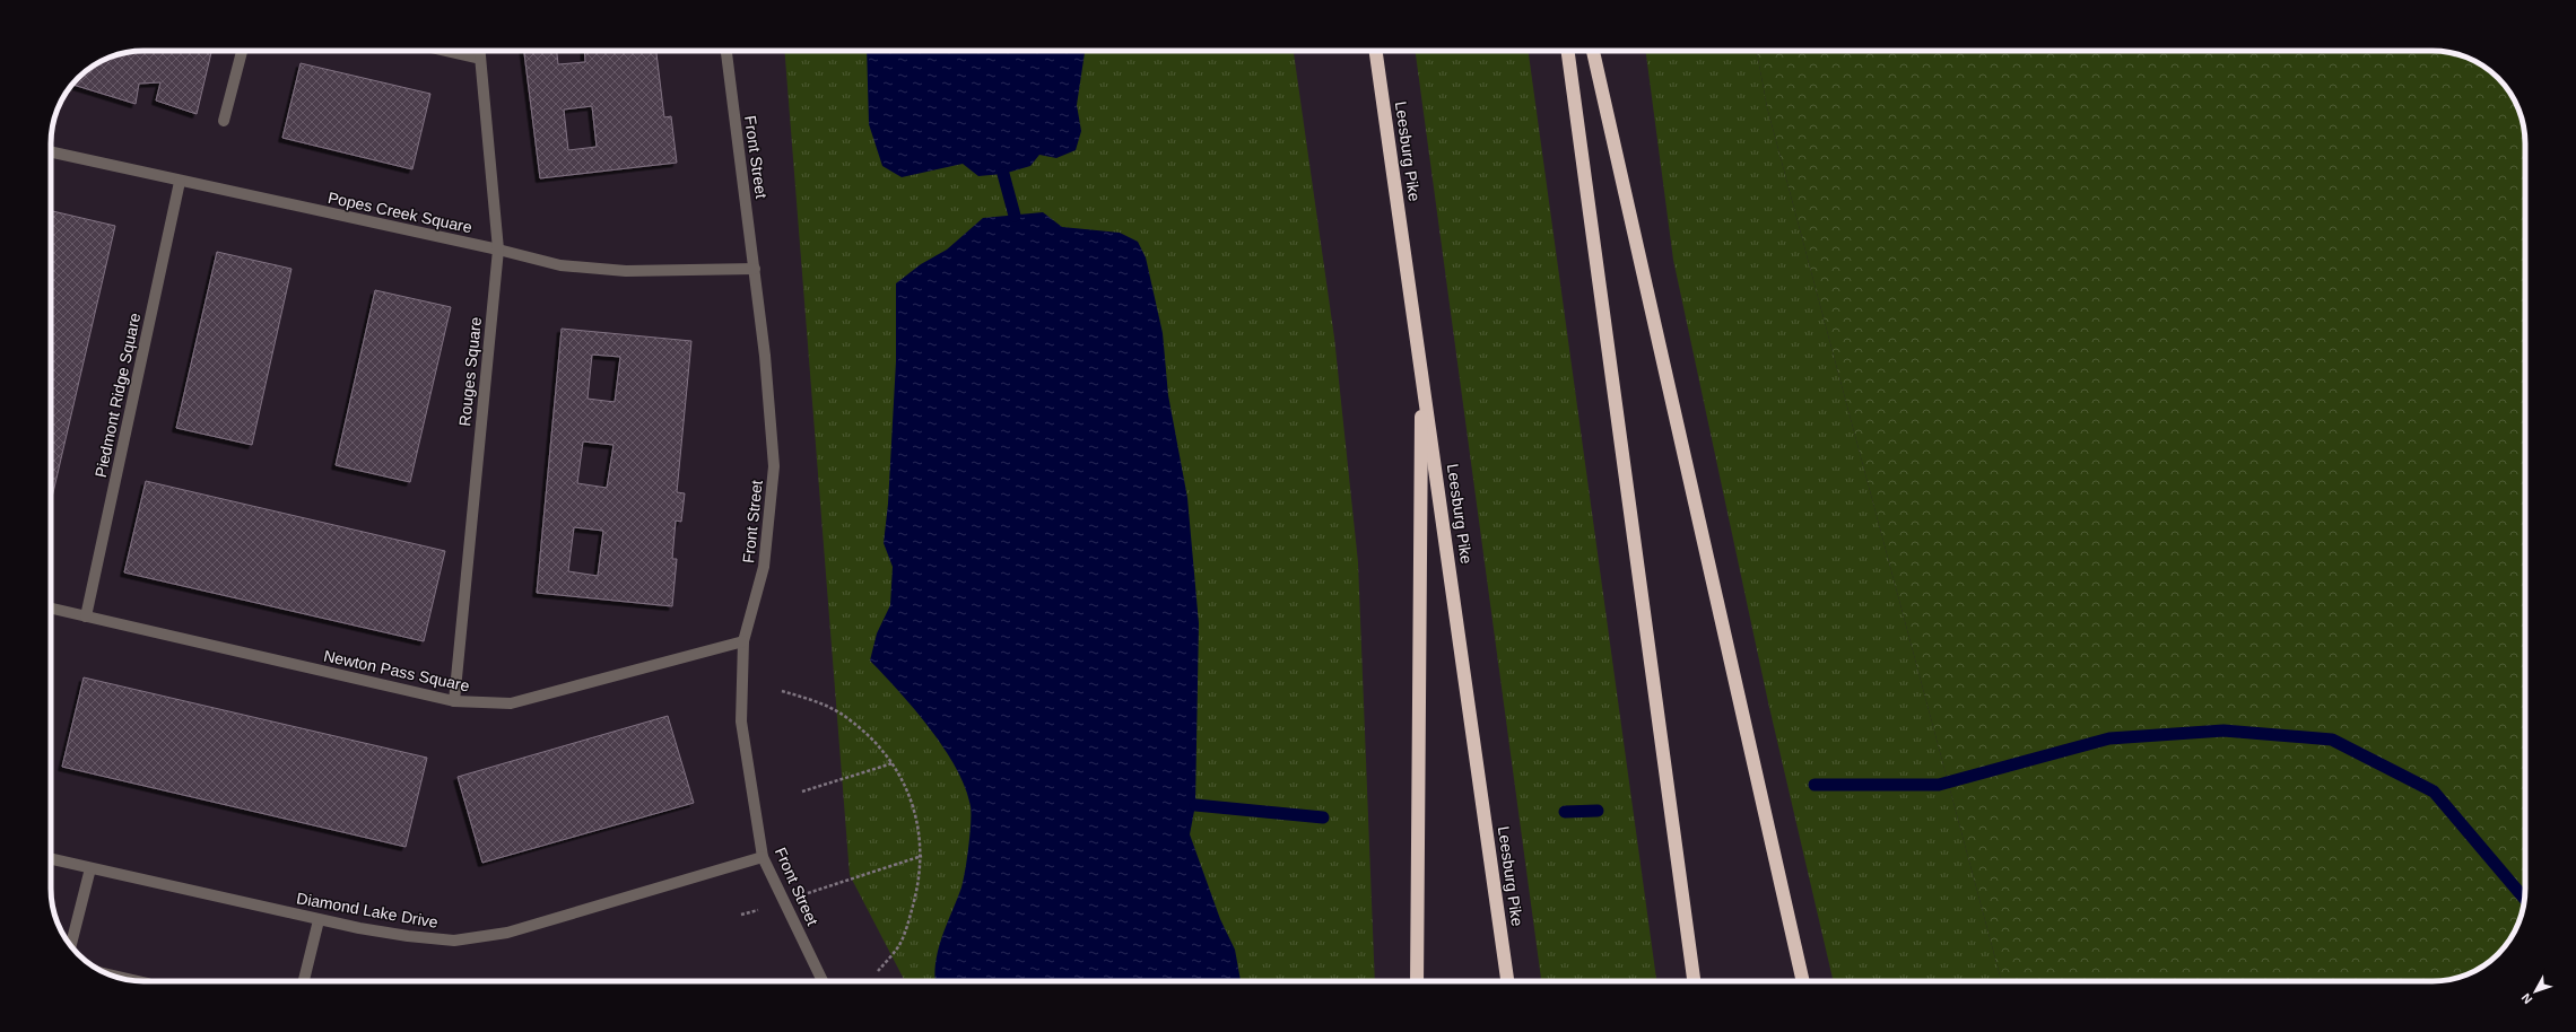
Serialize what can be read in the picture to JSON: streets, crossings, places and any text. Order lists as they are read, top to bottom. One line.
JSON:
{"streets":{"highway":["Leesburg Pike"],"street":["Front Street","Popes Creek Square","Rouges Square","Piedmont Ridge Square","Newton Pass Square","Diamond Lake Drive"]},"crossings":[["Front Street","Popes Creek Square"],["Front Street","Newton Pass Square"],["Front Street","Diamond Lake Drive"],["Popes Creek Square","Rouges Square"],["Popes Creek Square","Piedmont Ridge Square"],["Rouges Square","Newton Pass Square"],["Piedmont Ridge Square","Newton Pass Square"]],"north":"bottom left"}
